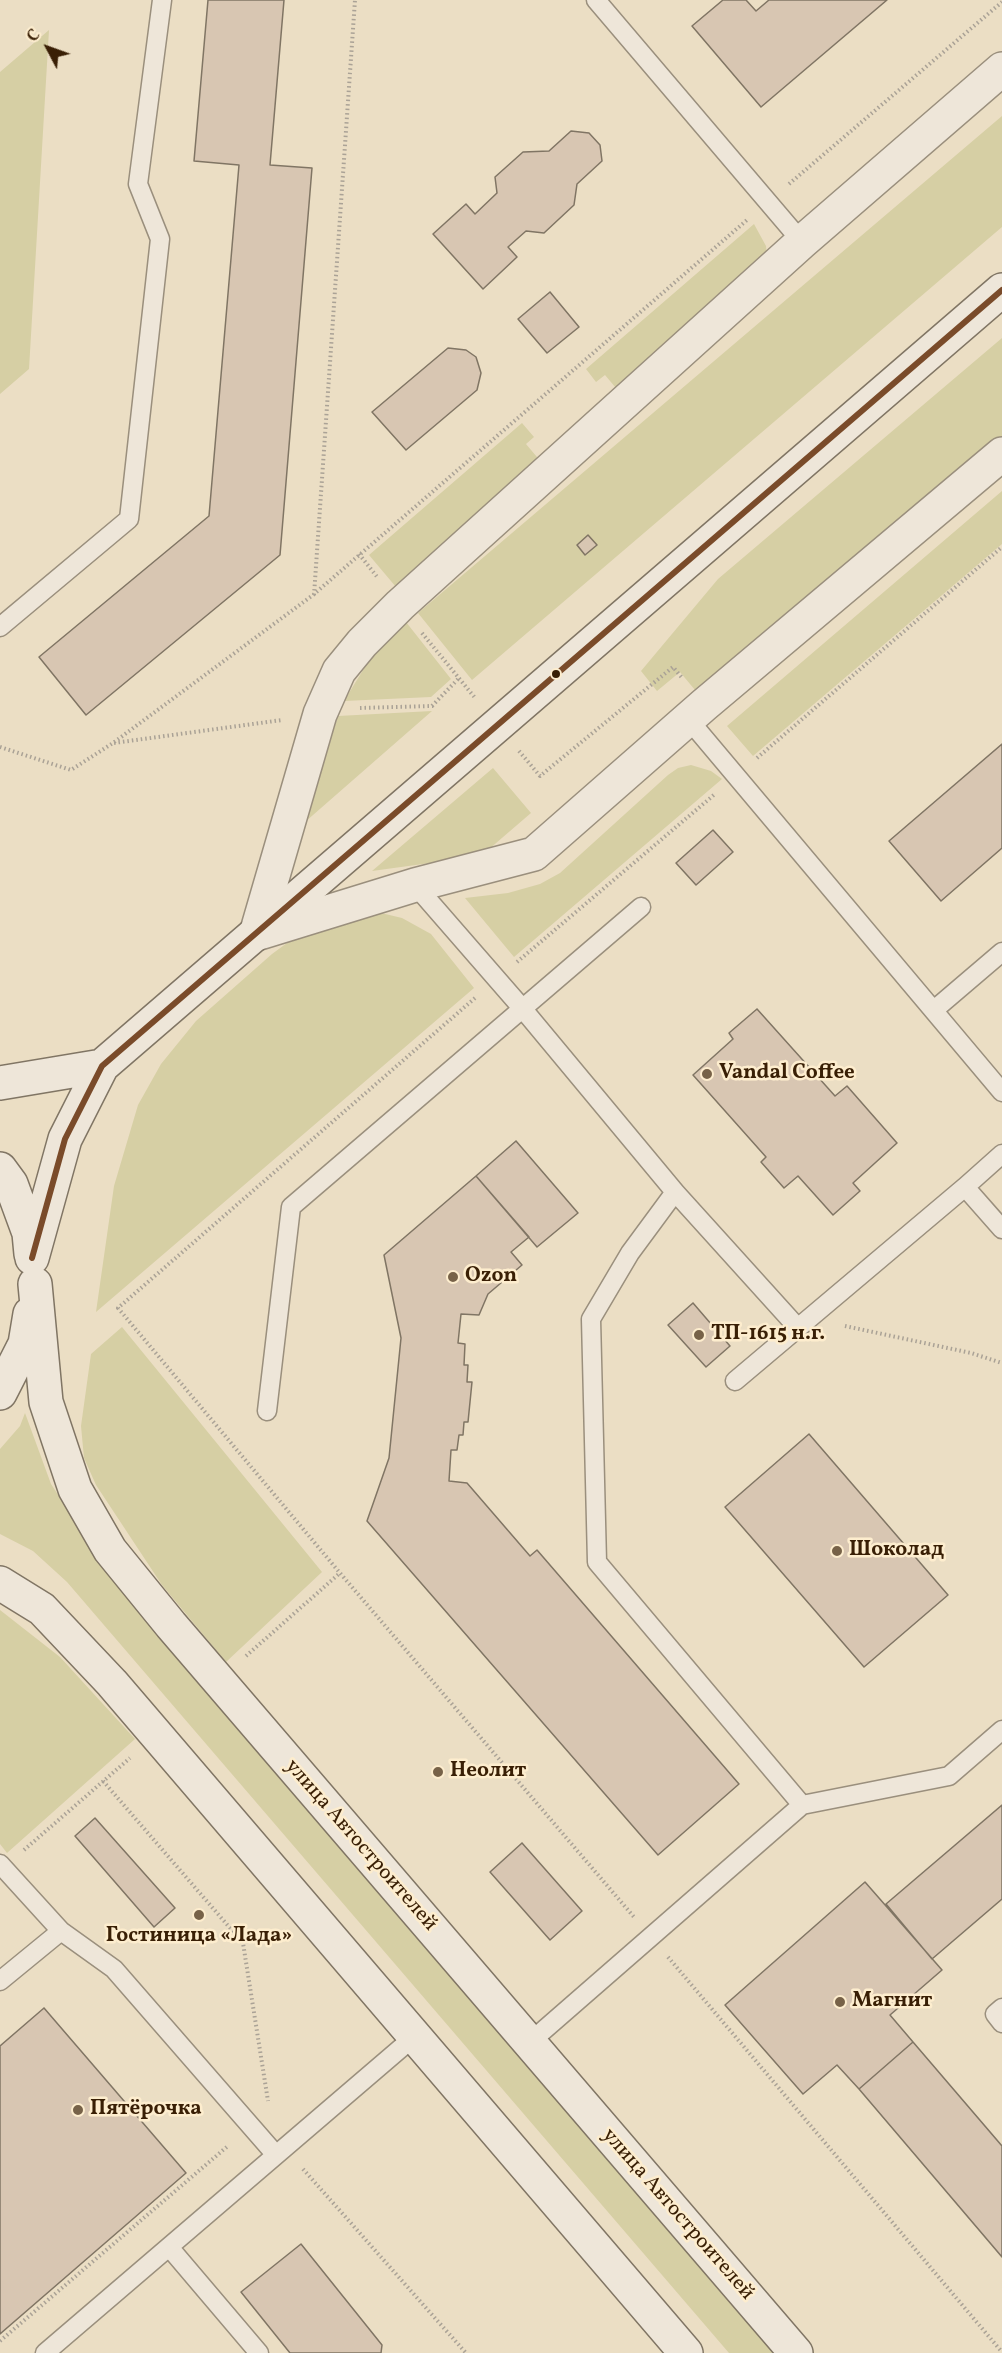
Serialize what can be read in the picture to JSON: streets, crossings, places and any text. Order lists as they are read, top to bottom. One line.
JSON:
{"streets":{"main road":["улица Автостроителей"]},"places":["Vandal Coffee","Ozon","ТП-1615 н.г.","Шоколад","Неолит","Гостиница «Лада»","Магнит","Пятёрочка"],"north":"top left"}
